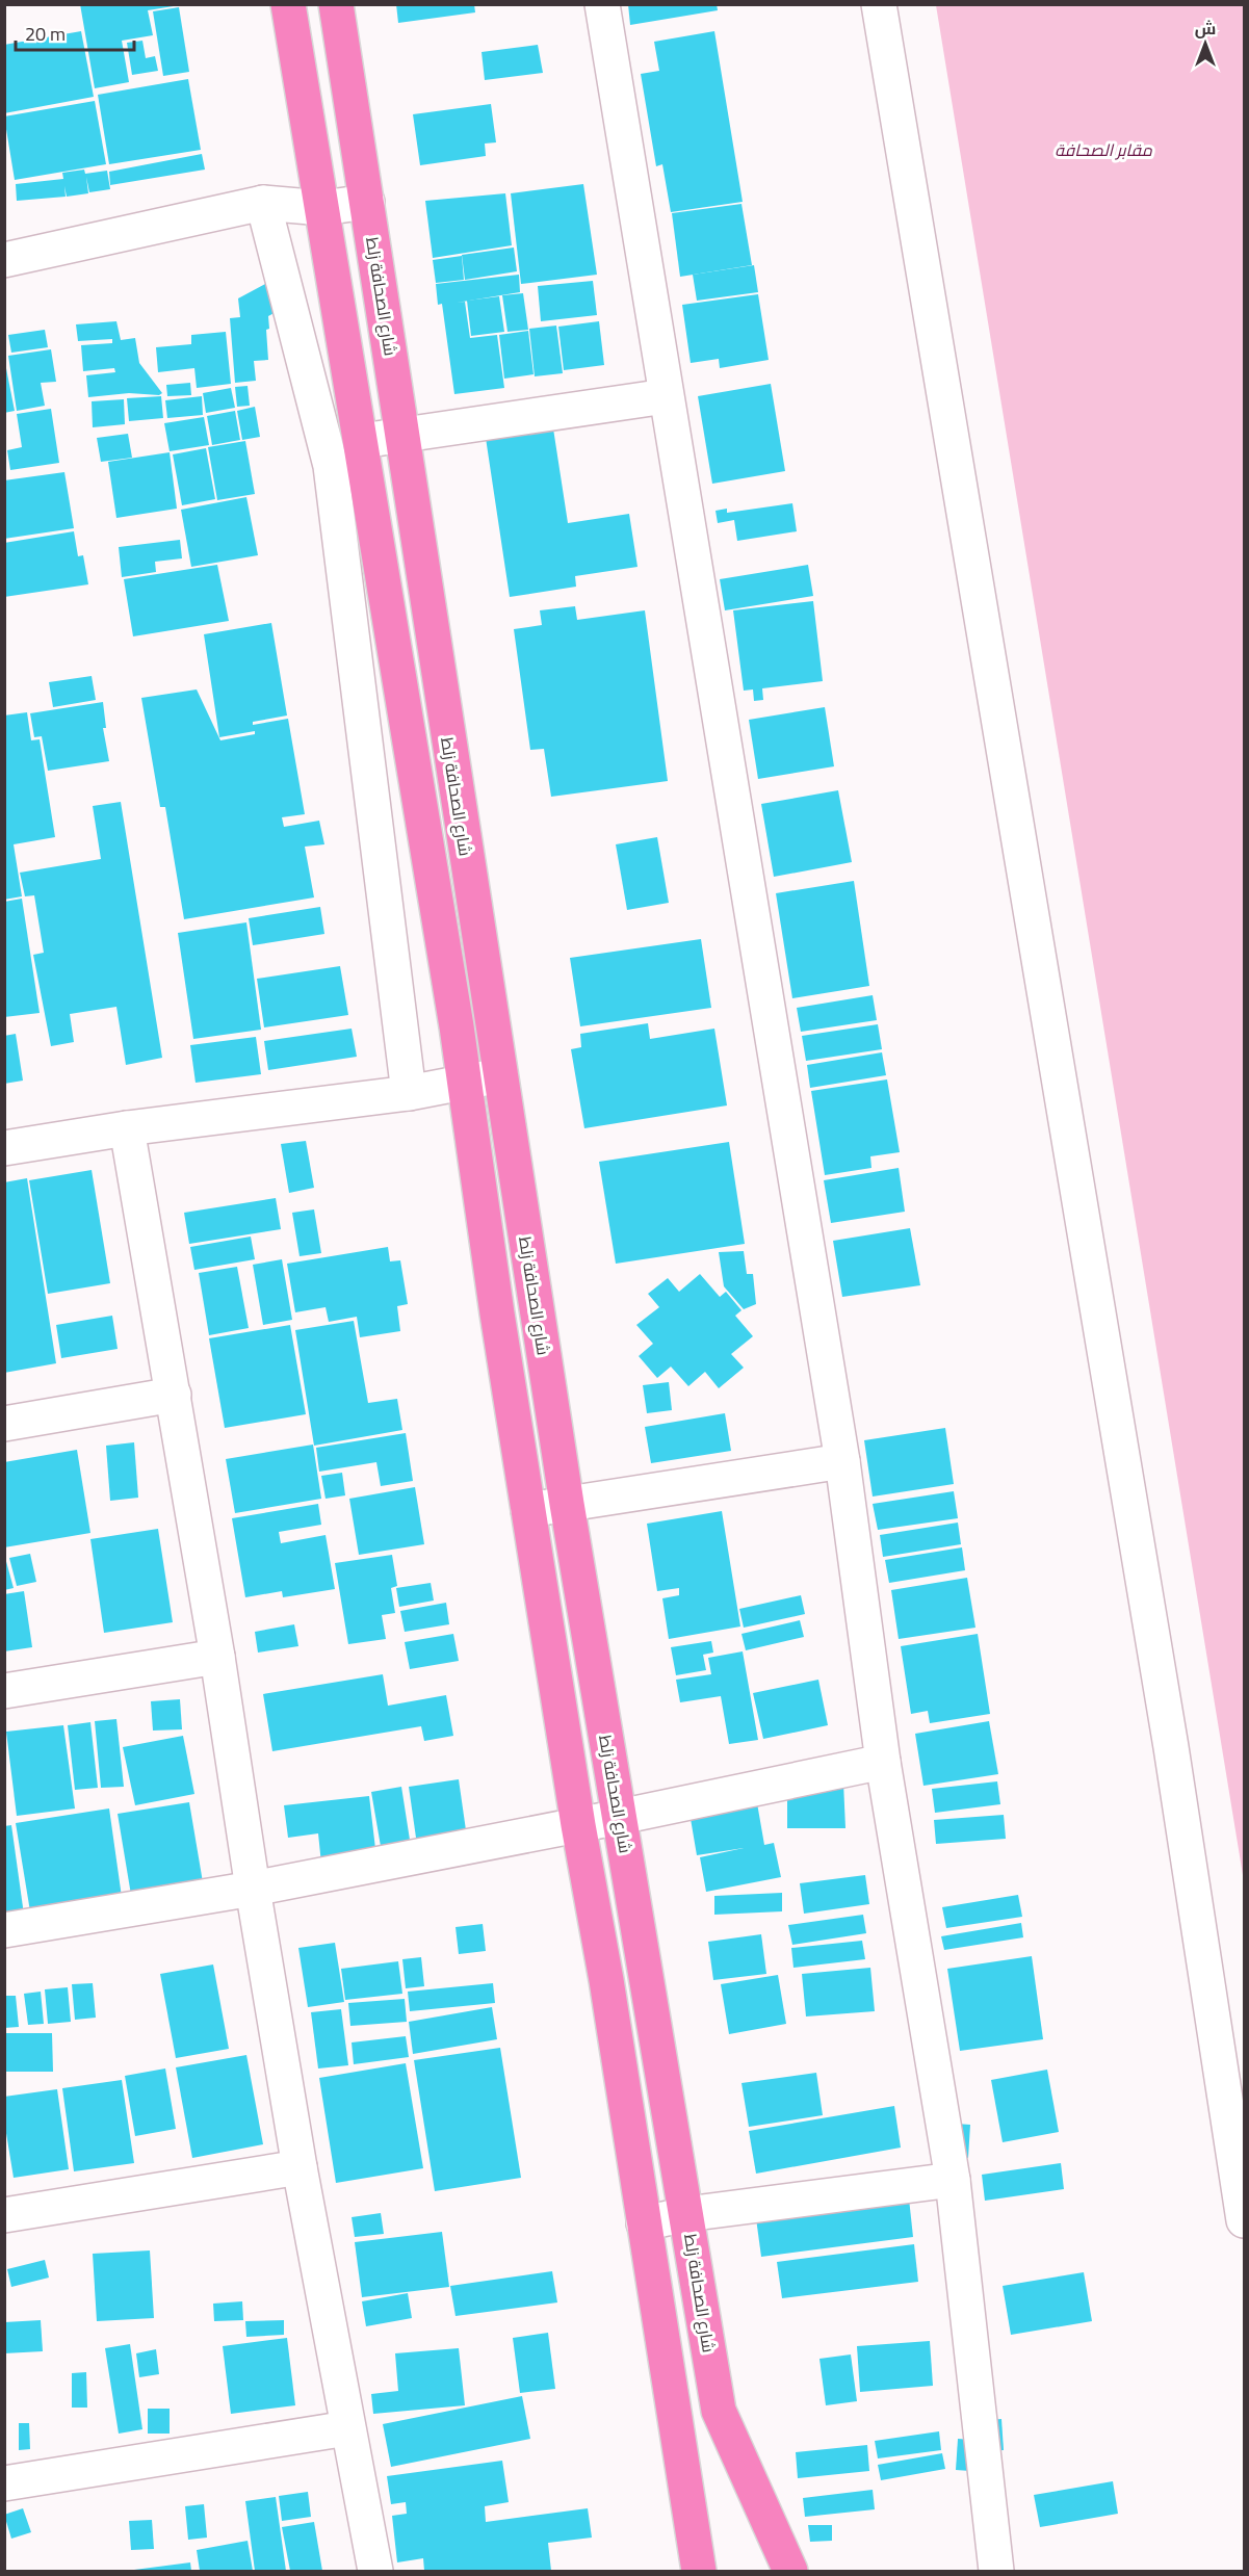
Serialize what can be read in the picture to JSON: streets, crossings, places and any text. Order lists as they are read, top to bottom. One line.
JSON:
{"streets":{"highway":["شارع الصحافة زلط"]},"parks":["مقابر الصحافة"],"scale_bar":"20 m","north":"top"}
